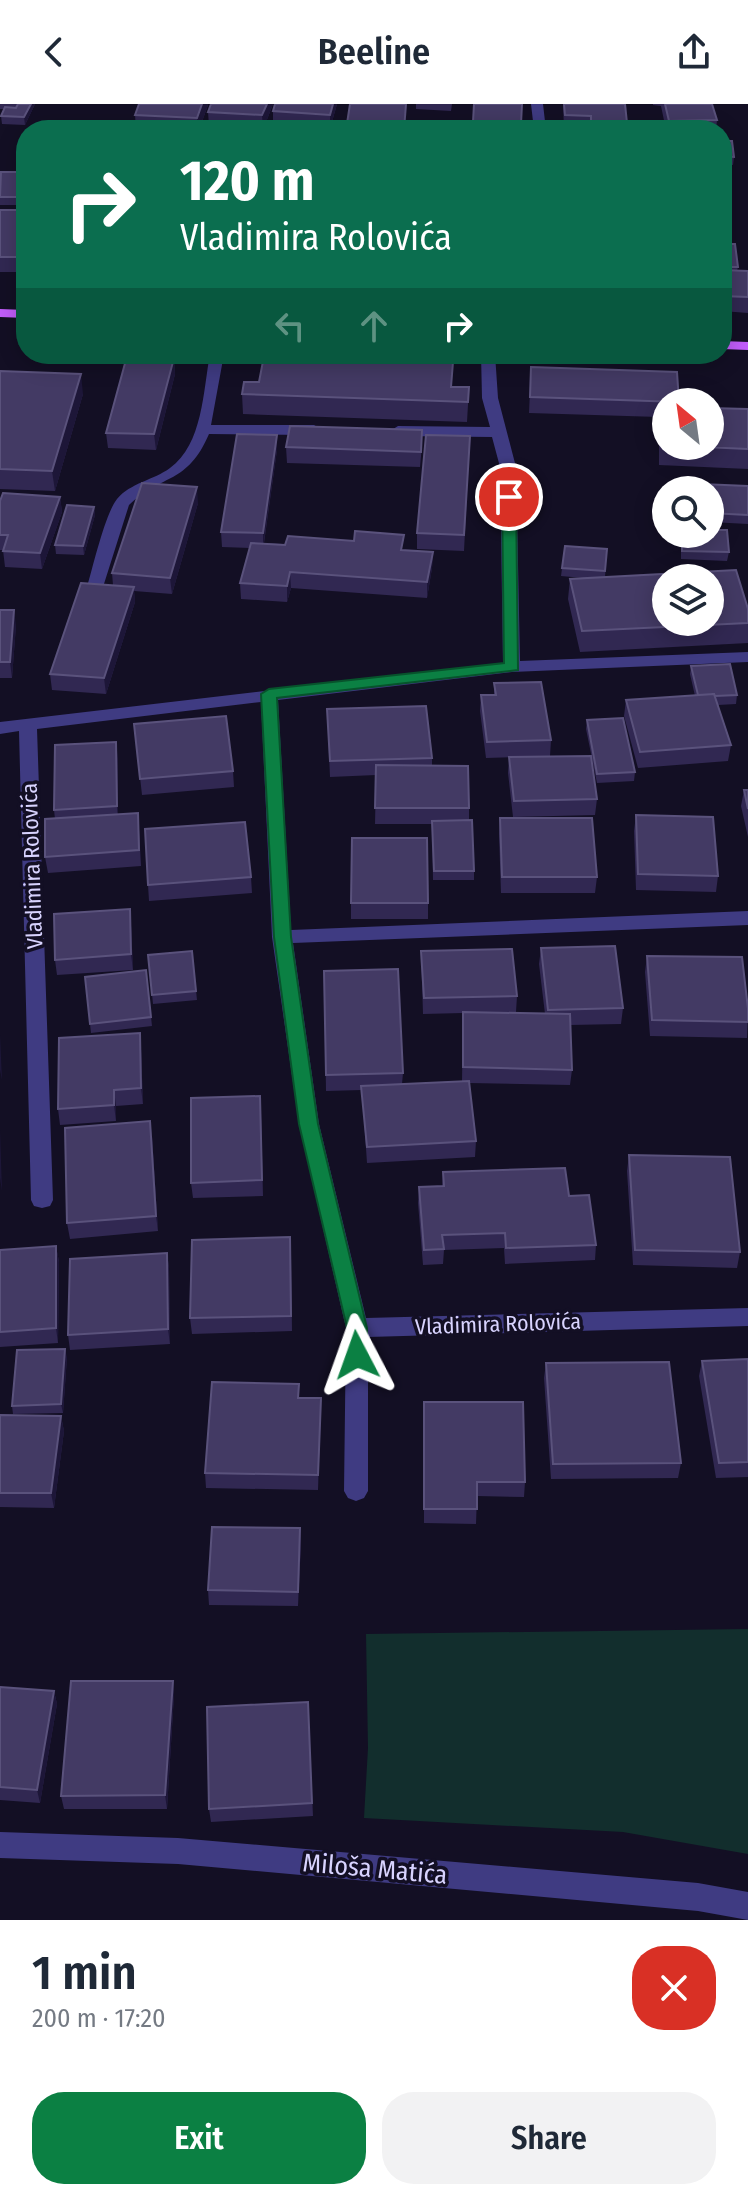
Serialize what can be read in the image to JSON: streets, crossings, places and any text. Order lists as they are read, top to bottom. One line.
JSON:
{"streets":{"street":["Vladimira Rolovića","Miloša Matića"]},"north":"top left","page":{"header":"Beeline","turn":["120 m","Vladimira Rolovića"],"heading":["1 min","200 m · 17:20"],"buttons":["Exit","Share"]}}
